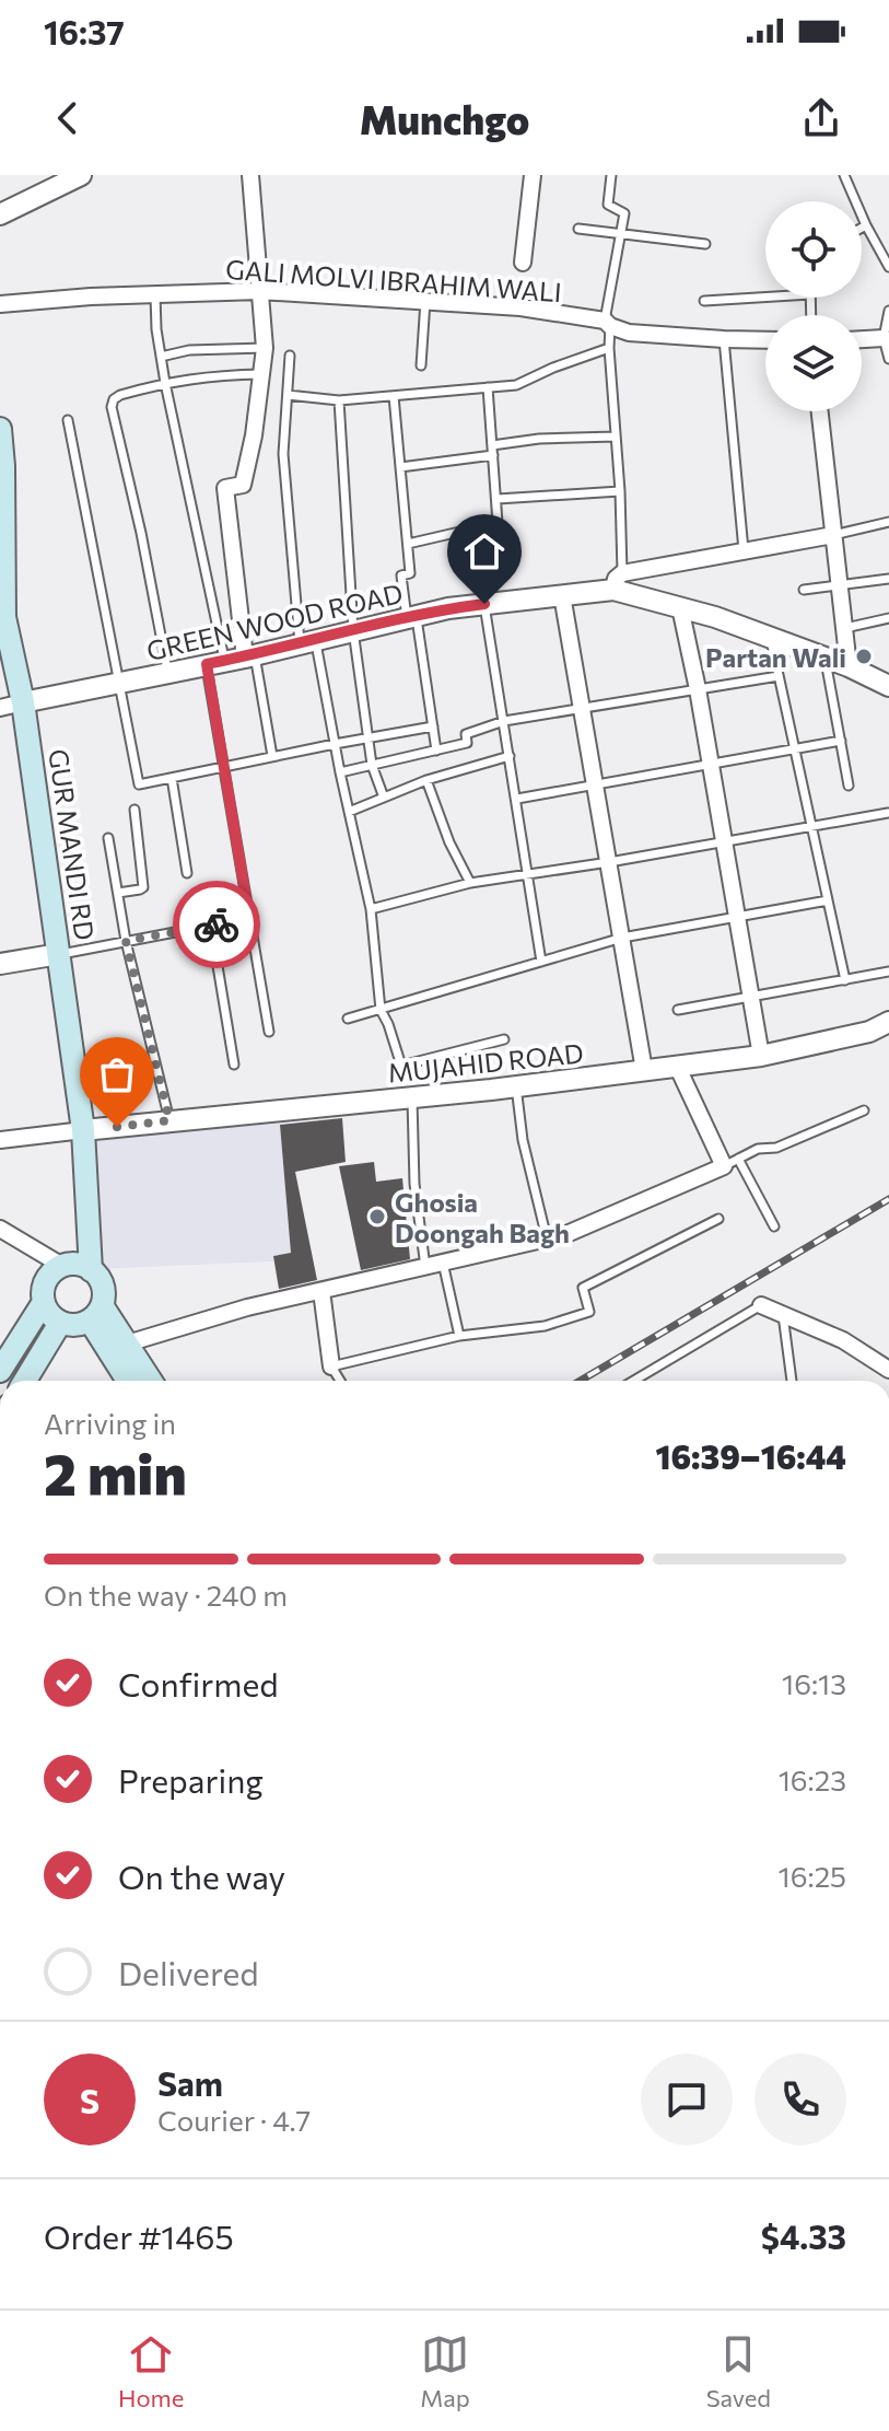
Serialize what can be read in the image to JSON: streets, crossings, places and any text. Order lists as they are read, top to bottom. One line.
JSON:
{"streets":{"main road":["GUR MANDI RD"],"street":["GALI MOLVI IBRAHIM WALI","GREEN WOOD ROAD","MUJAHID ROAD"]},"crossings":[["GREEN WOOD ROAD","GUR MANDI RD"],["GUR MANDI RD","MUJAHID ROAD"]],"places":["Partan Wali","Ghosia Doongah Bagh"],"page":{"status":"16:37","header":"Munchgo","heading":["2 min","Arriving in","16:39–16:44"],"panel":["Sam","Courier · 4.7","Order #1465","$4.33"],"bar":"On the way · 240 m","list":[["Confirmed","16:13"],["Preparing","16:23"],["On the way","16:25"],"Delivered"],"round":"S","tabs":["Home","Map","Saved"]}}
